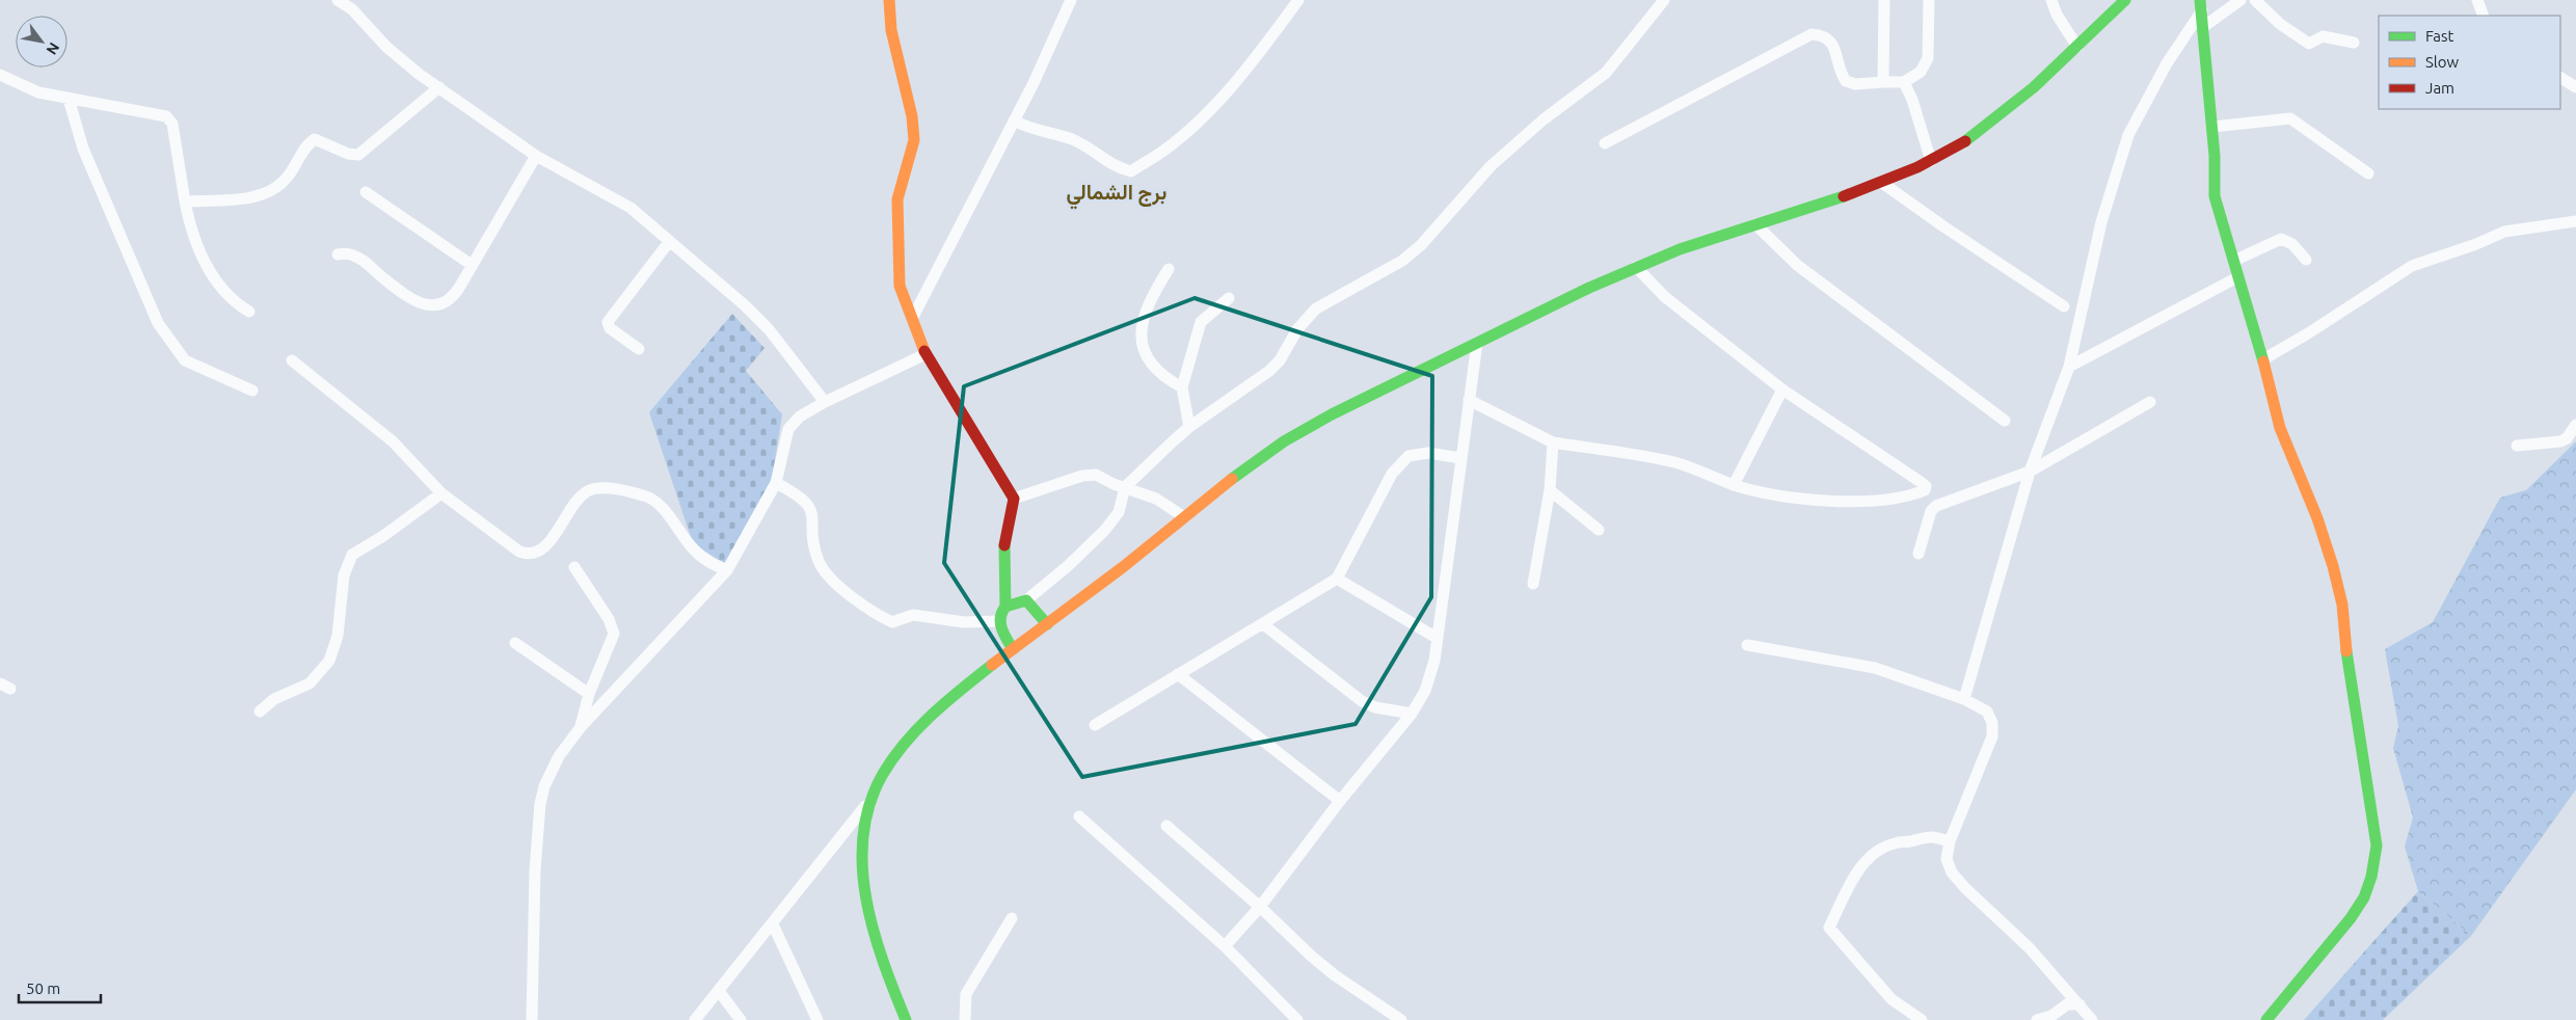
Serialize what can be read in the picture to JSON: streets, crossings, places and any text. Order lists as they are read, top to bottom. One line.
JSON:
{"districts":["برج الشمالي"],"legend":["Fast","Slow","Jam"],"scale_bar":"50 m","north":"bottom right"}
